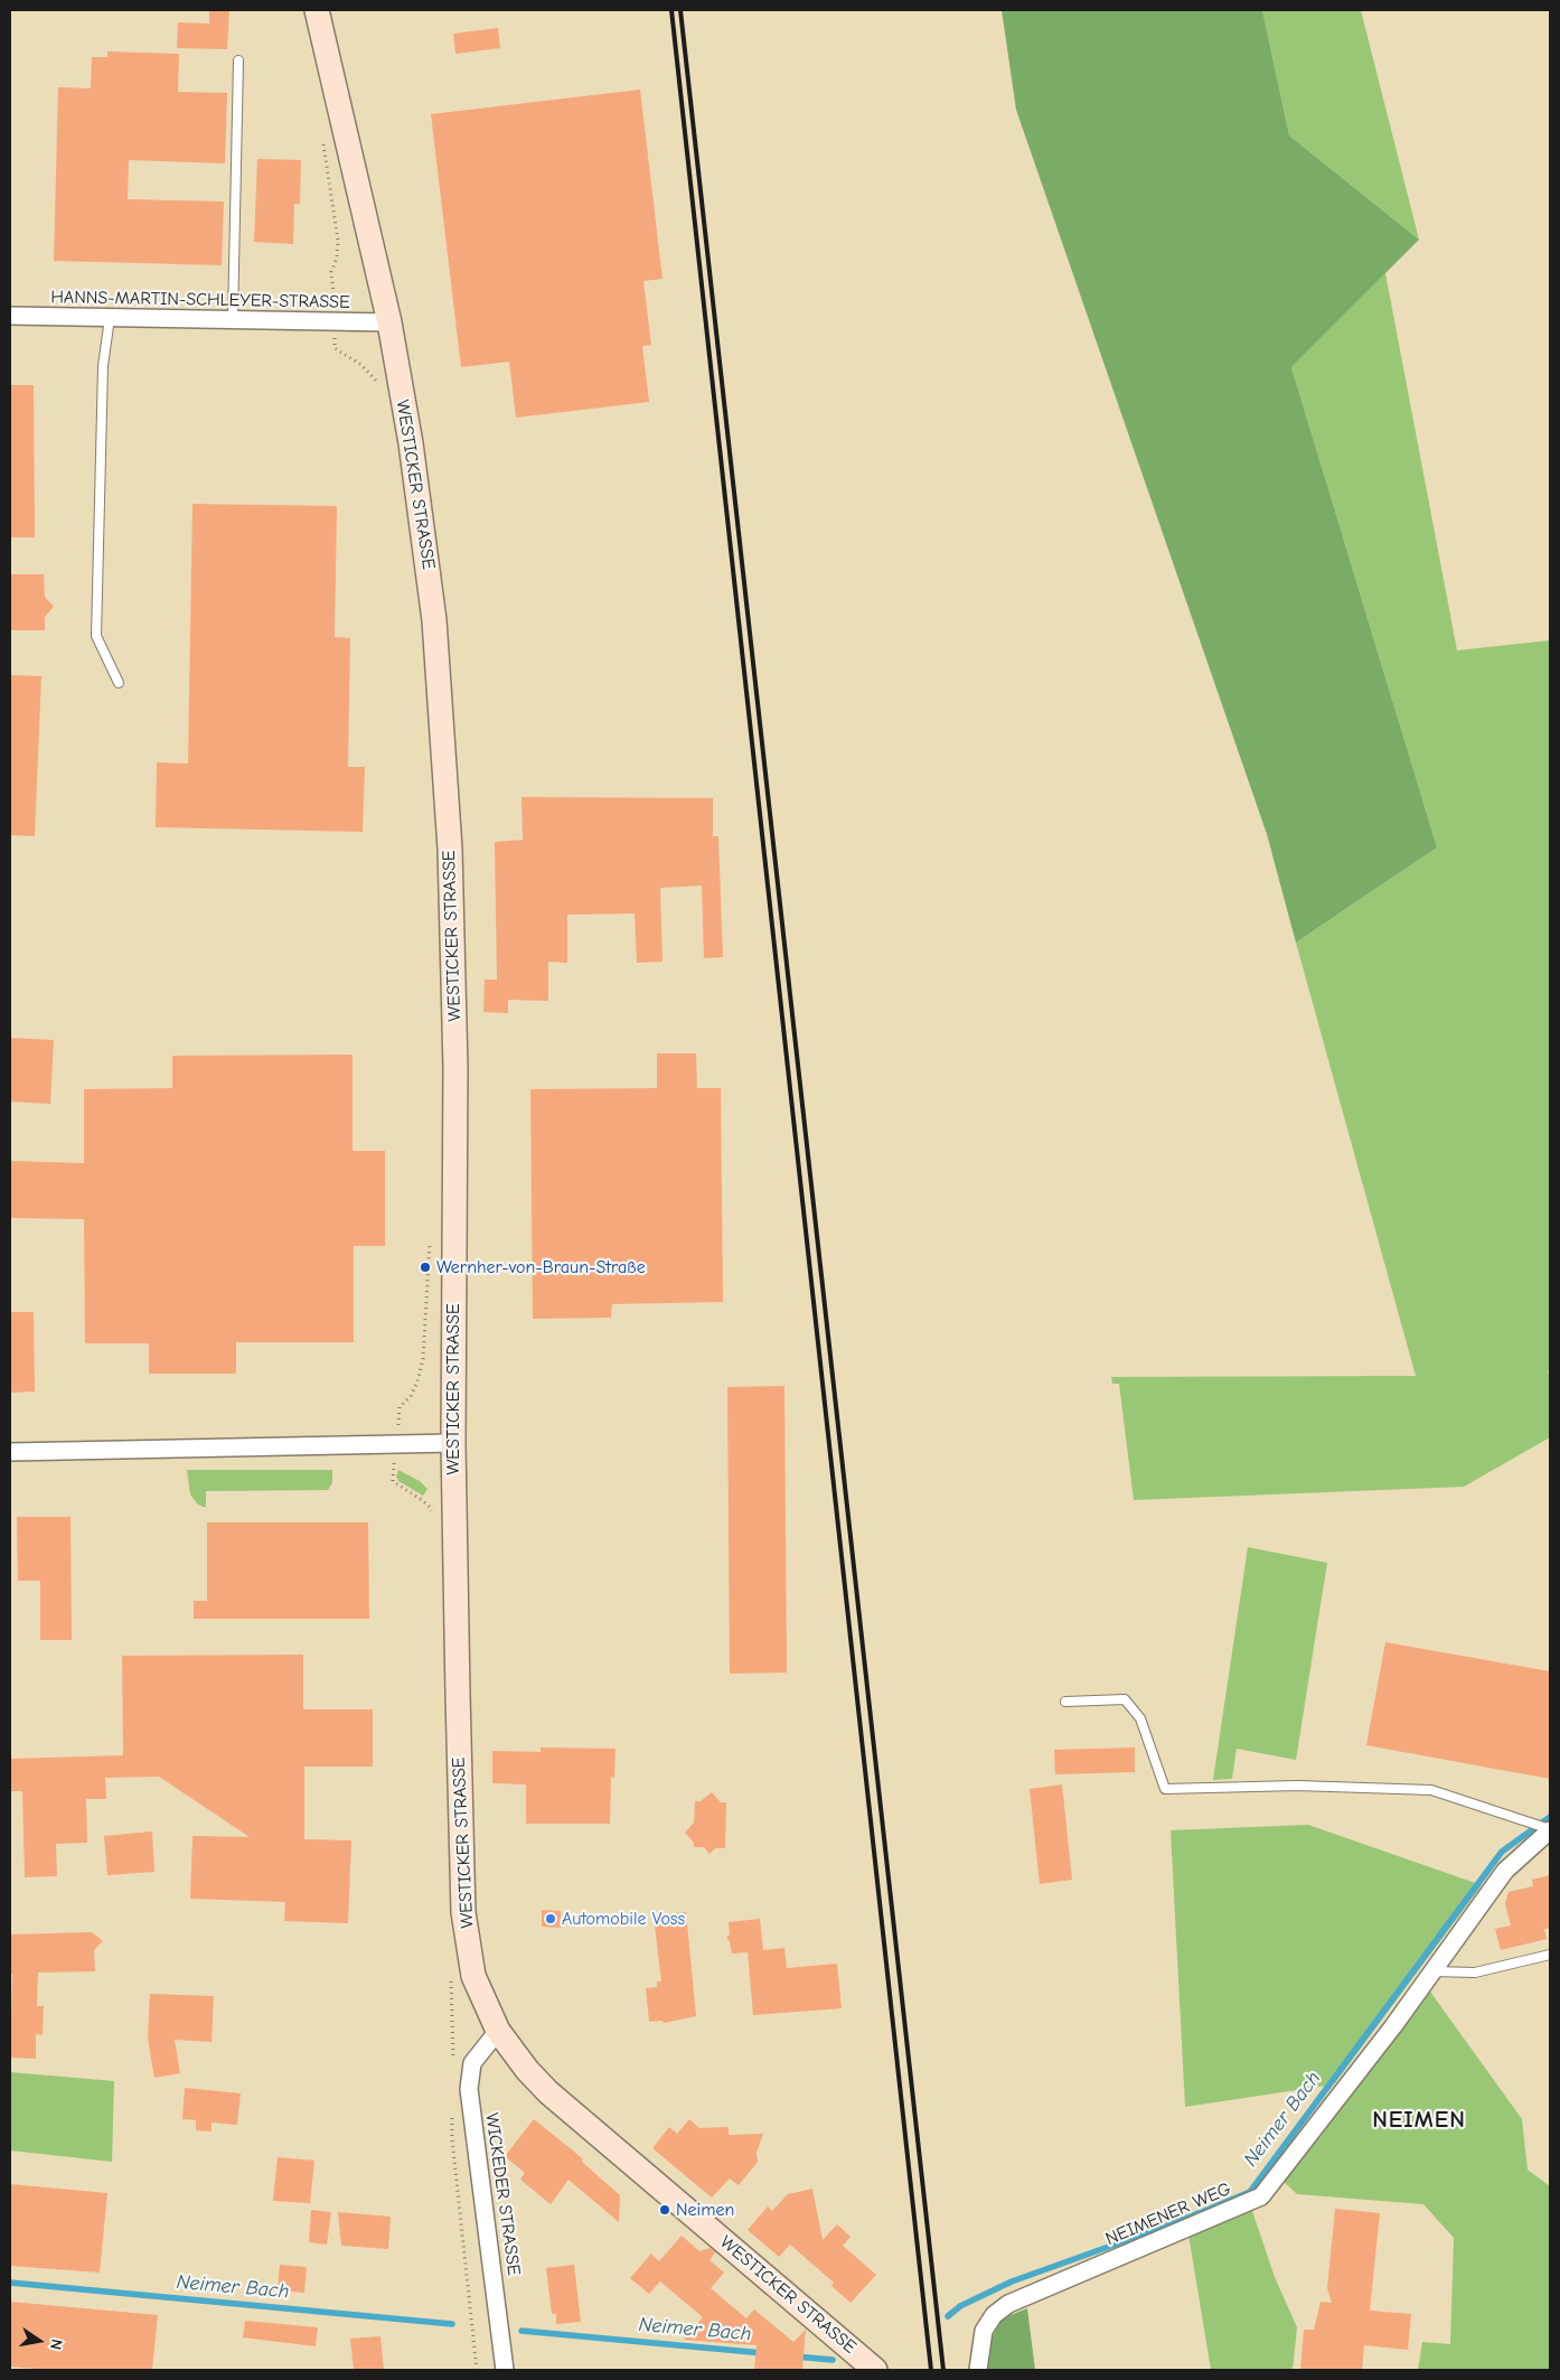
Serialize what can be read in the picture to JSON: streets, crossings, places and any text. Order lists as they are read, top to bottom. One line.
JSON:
{"streets":{"main road":["WESTICKER STRASSE"],"street":["HANNS-MARTIN-SCHLEYER-STRASSE","WICKEDER STRASSE","NEIMENER WEG"]},"crossings":[["HANNS-MARTIN-SCHLEYER-STRASSE","WESTICKER STRASSE"],["WESTICKER STRASSE","WICKEDER STRASSE"]],"districts":["NEIMEN"],"water":["Neimer Bach"],"places":["Wernher-von-Braun-Straße","Automobile Voss","Neimen"],"north":"right"}
